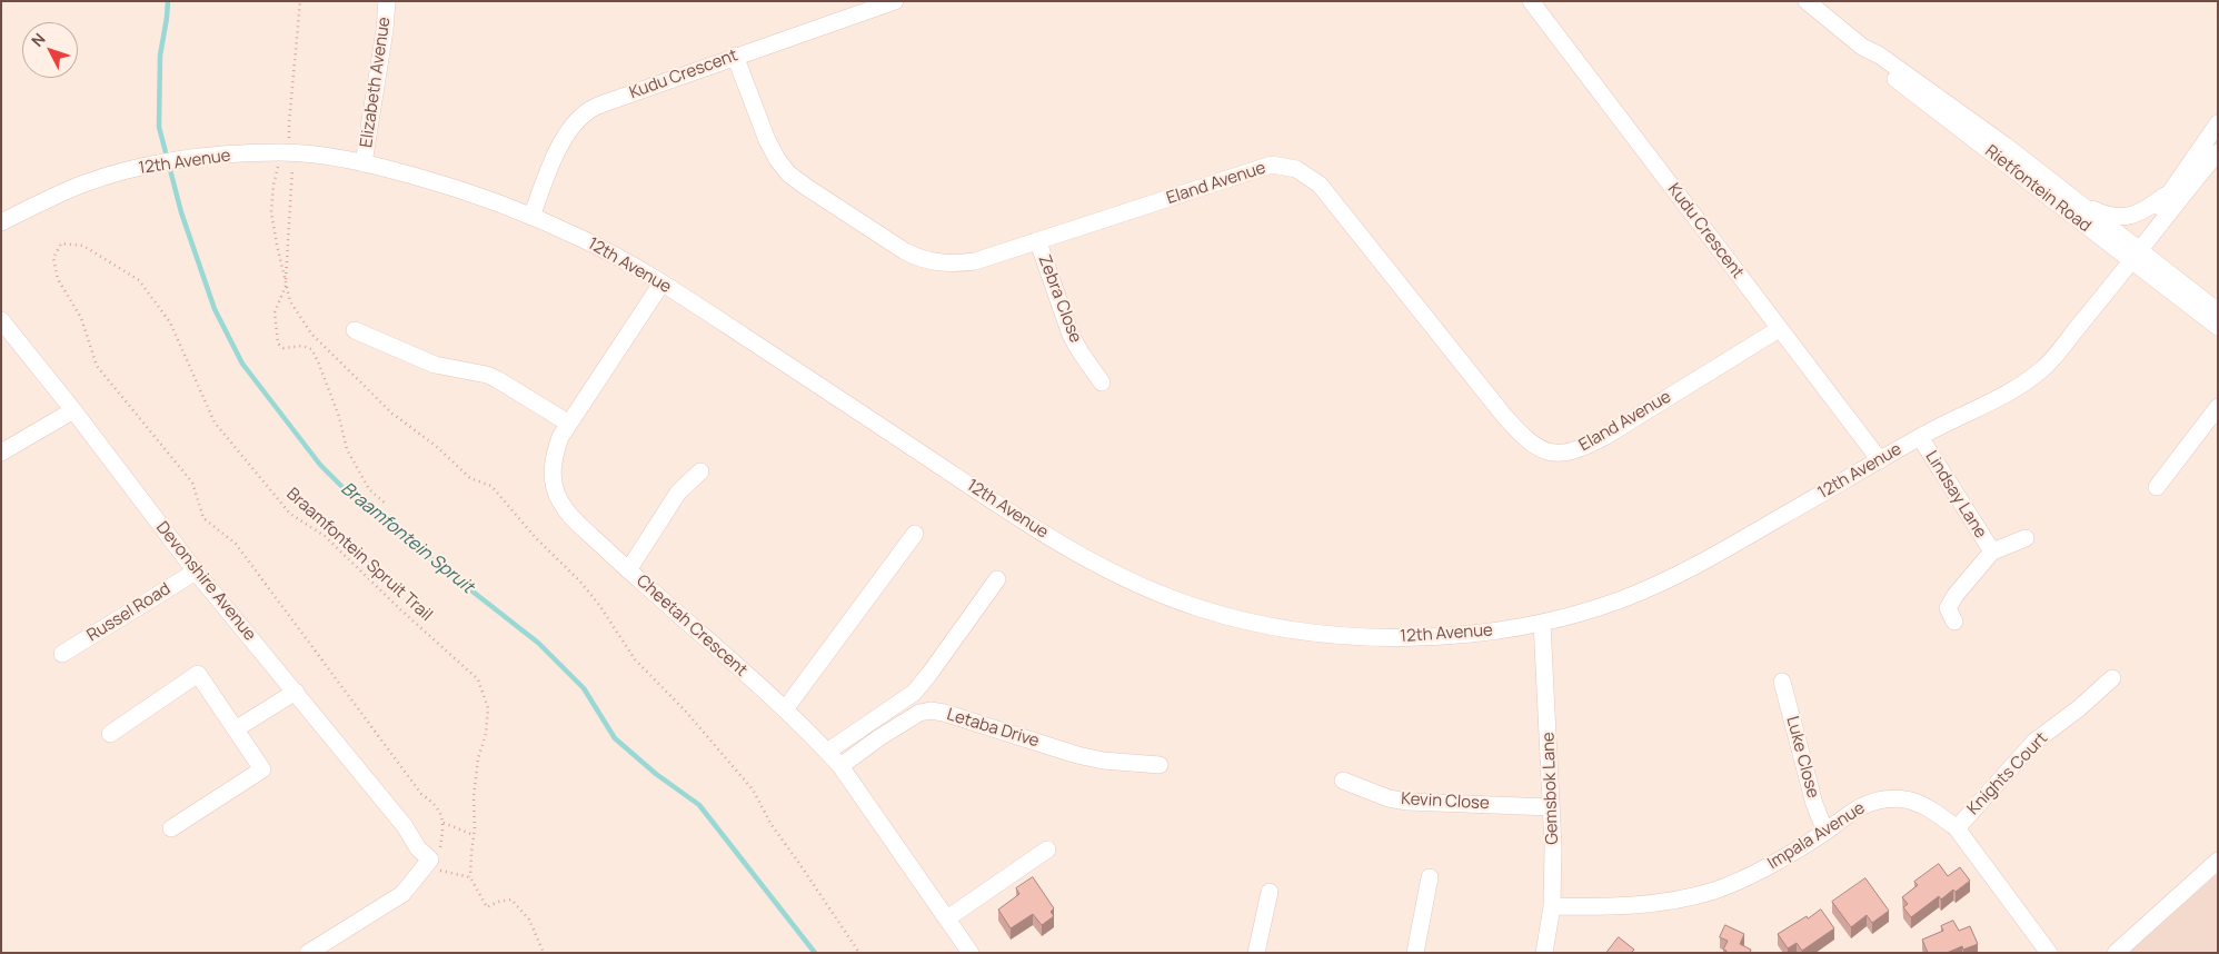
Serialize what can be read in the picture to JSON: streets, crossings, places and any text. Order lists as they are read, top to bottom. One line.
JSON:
{"streets":{"street":["Kudu Crescent","Elizabeth Avenue","12th Avenue","Eland Avenue","Rietfontein Road","Zebra Close","Lindsay Lane","Devonshire Avenue","Russel Road","Cheetah Crescent","Letaba Drive","Luke Close","Knights Court","Gemsbok Lane","Kevin Close","Impala Avenue"],"path":["Braamfontein Spruit Trail"]},"crossings":[["Kudu Crescent","12th Avenue"],["Kudu Crescent","Eland Avenue"],["Elizabeth Avenue","12th Avenue"],["12th Avenue","Rietfontein Road"],["12th Avenue","Lindsay Lane"],["12th Avenue","Cheetah Crescent"],["12th Avenue","Gemsbok Lane"],["Eland Avenue","Zebra Close"],["Devonshire Avenue","Russel Road"],["Cheetah Crescent","Letaba Drive"],["Luke Close","Impala Avenue"],["Knights Court","Impala Avenue"],["Gemsbok Lane","Kevin Close"],["Gemsbok Lane","Impala Avenue"]],"water":["Braamfontein Spruit"],"north":"top left"}
